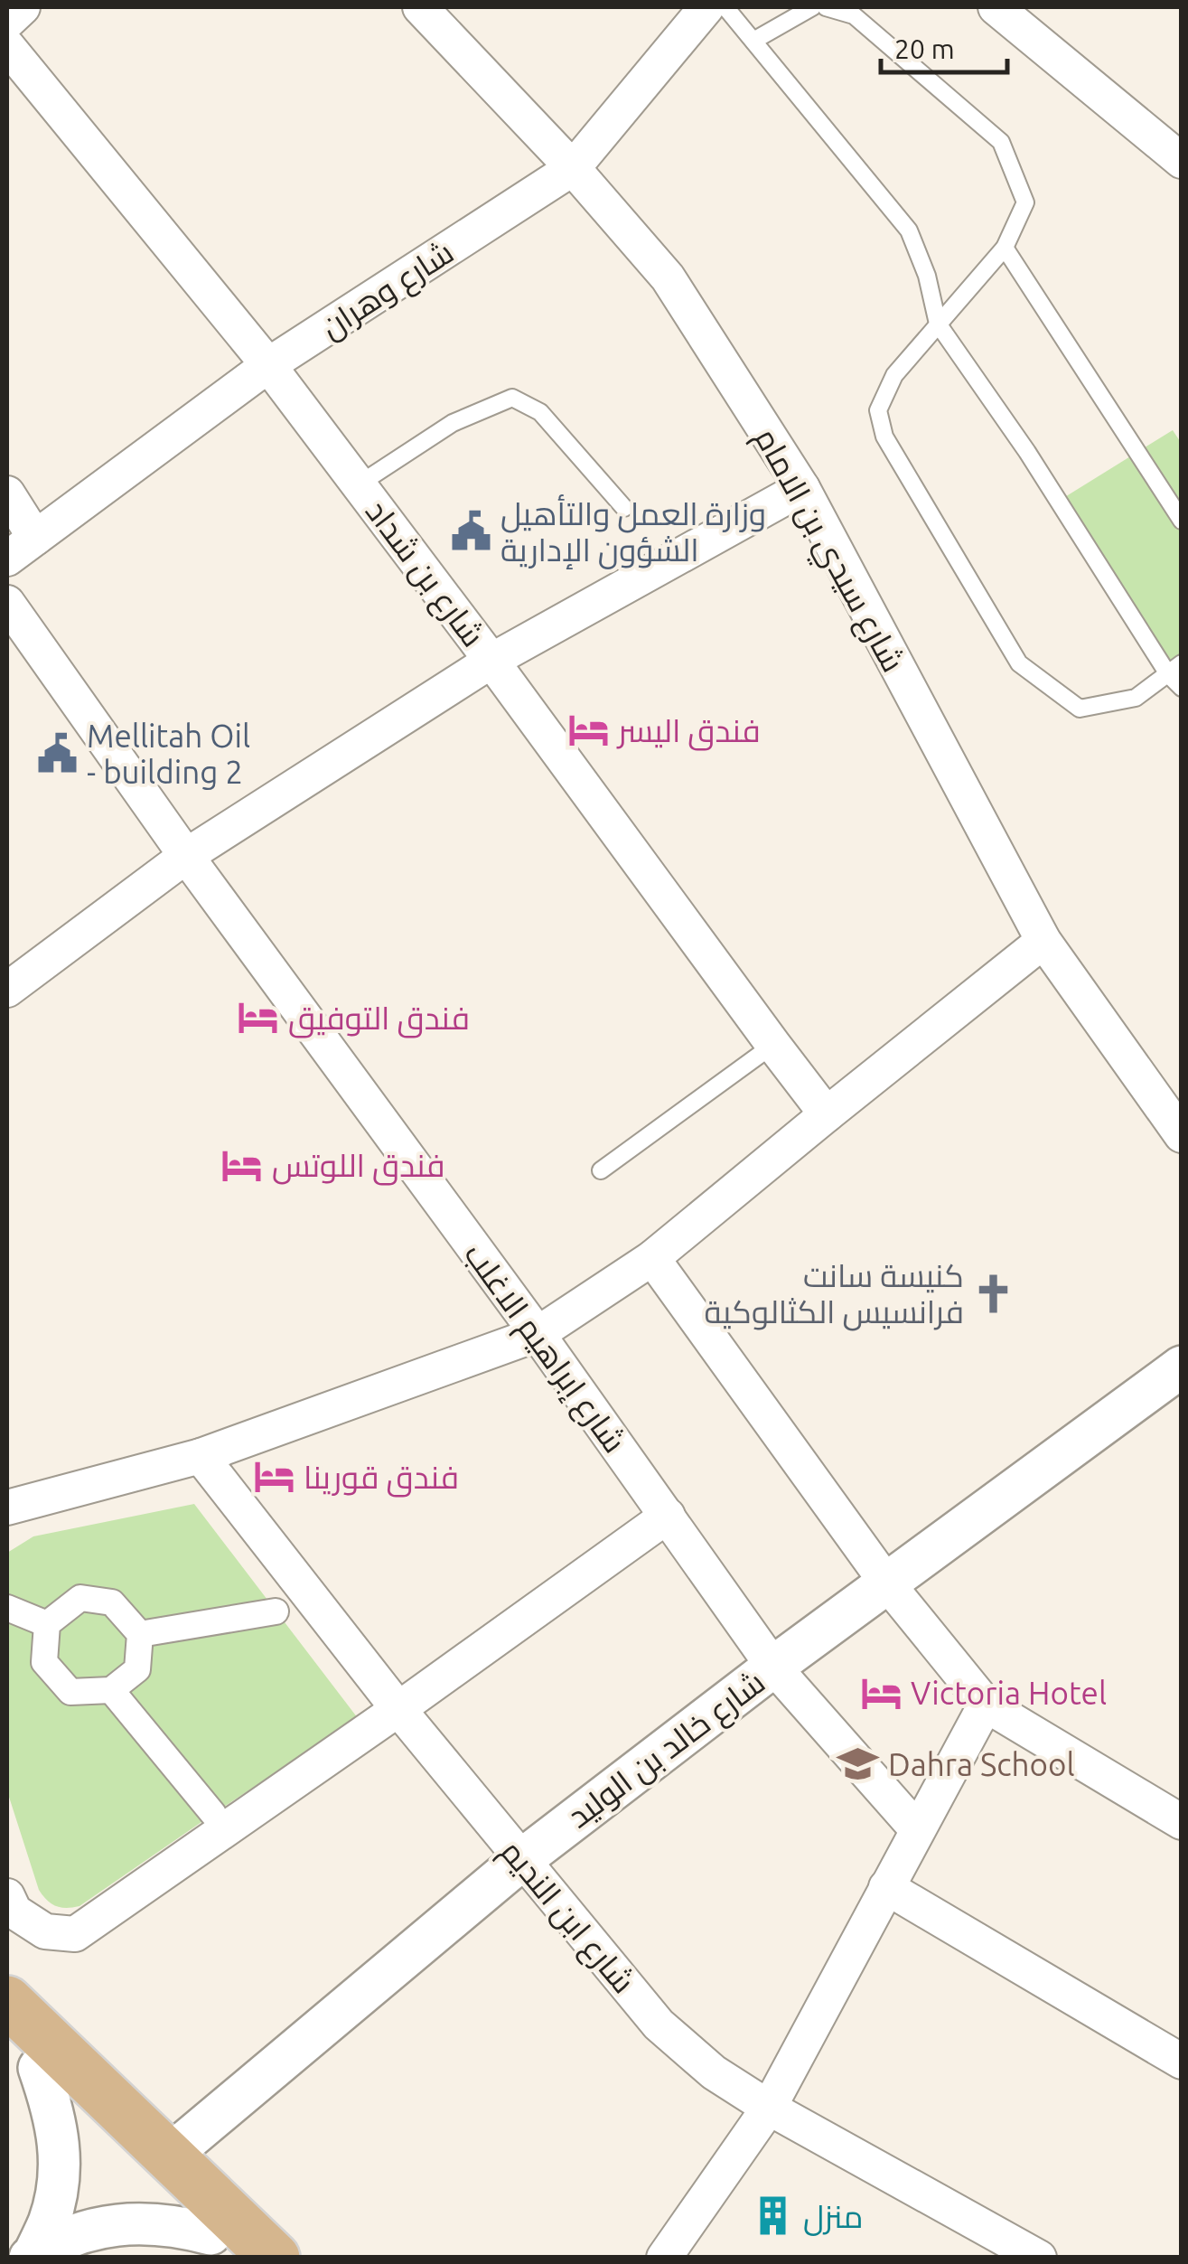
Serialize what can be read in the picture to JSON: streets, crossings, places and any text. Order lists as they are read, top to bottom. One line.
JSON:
{"streets":{"street":["شارع وهران","شارع سيدي بن الامام","شارع بن شداد","شارع إبراهيم الاغلب","شارع خالد بن الوليد","شارع ابن النديم"]},"crossings":[["شارع وهران","شارع سيدي بن الامام"],["شارع وهران","شارع بن شداد"],["شارع إبراهيم الاغلب","شارع خالد بن الوليد"],["شارع خالد بن الوليد","شارع ابن النديم"]],"places":{"public building":["وزارة العمل والتأهيل الشؤون الإدارية","Mellitah Oil - building 2"],"hotel":["فندق اليسر","فندق التوفيق","فندق اللوتس","فندق قورينا","Victoria Hotel"],"church":["كنيسة سانت فرانسيس الكثالوكية"],"school or university":["Dahra School"],"building":["منزل"]},"scale_bar":"20 m"}
